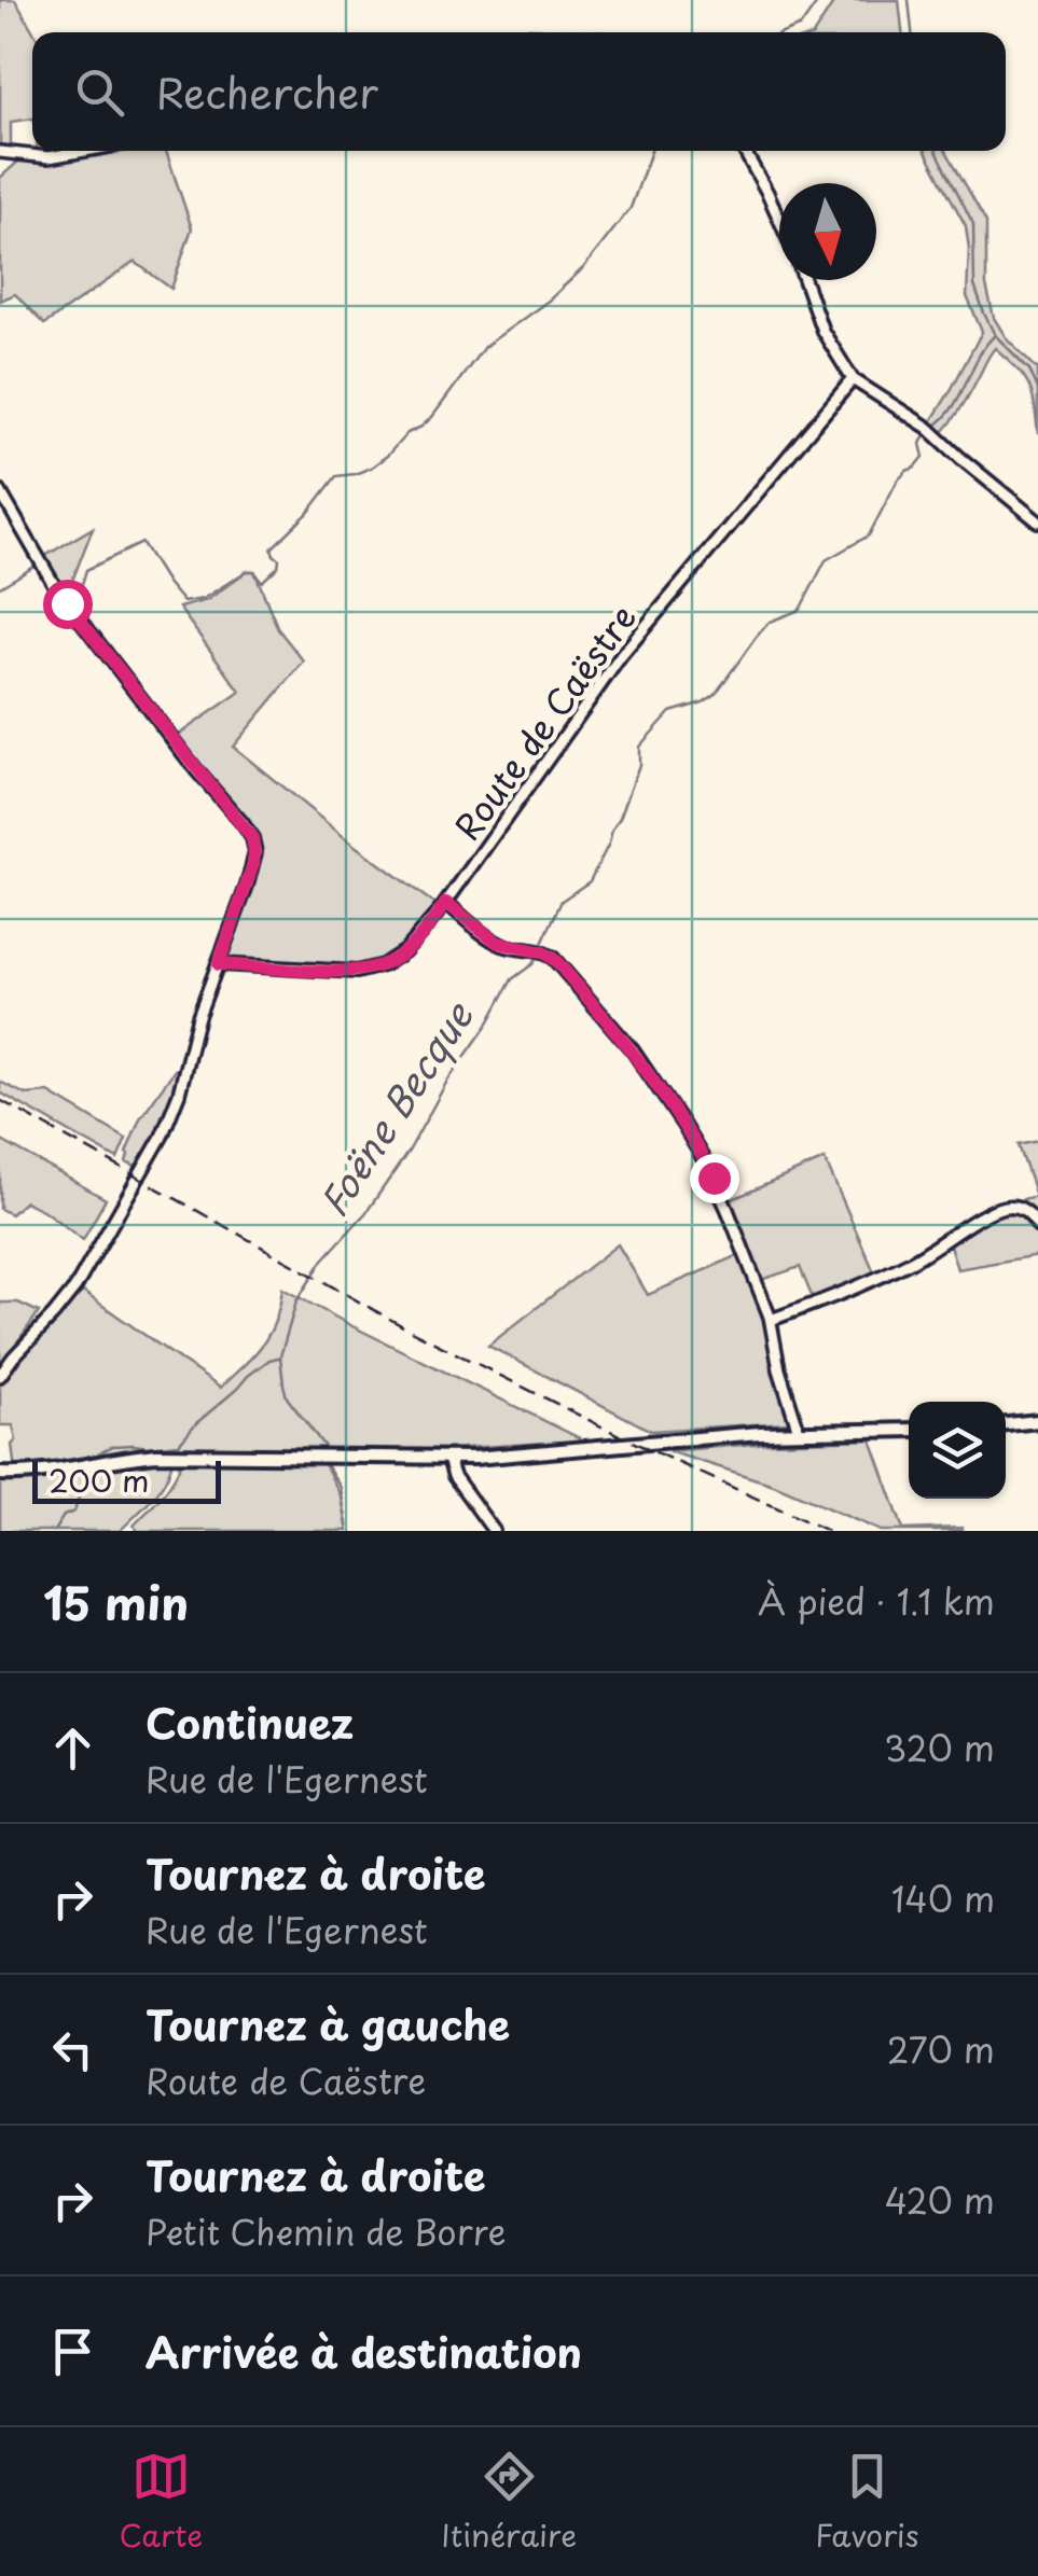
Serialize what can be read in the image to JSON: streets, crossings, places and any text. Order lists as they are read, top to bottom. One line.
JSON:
{"streets":{"street":["Route de Caëstre"]},"water":["Foëne Becque"],"scale_bar":"200 m","north":"bottom","page":{"search":"Rechercher","scale":"200 m","heading":["15 min","À pied · 1.1 km"],"list":[["Continuez","Rue de l'Egernest","320 m"],["Tournez à droite","Rue de l'Egernest","140 m"],["Tournez à gauche","Route de Caëstre","270 m"],["Tournez à droite","Petit Chemin de Borre","420 m"],"Arrivée à destination"],"nav":["Carte","Itinéraire","Favoris"]}}
